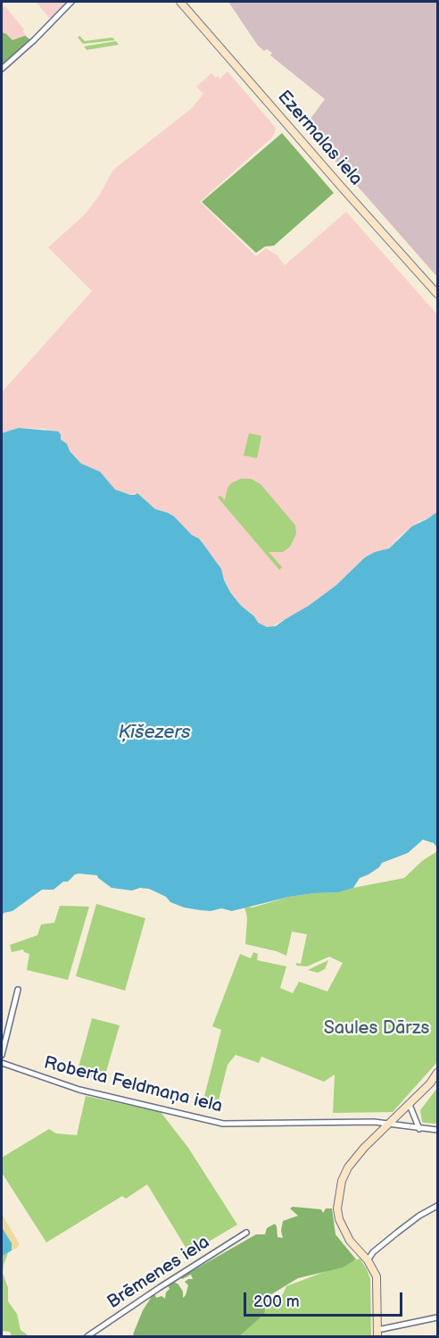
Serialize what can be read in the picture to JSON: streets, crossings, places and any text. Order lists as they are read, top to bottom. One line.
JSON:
{"streets":{"street":["Ezermalas iela","Roberta Feldmaņa iela","Brēmenes iela"]},"water":["Ķīšezers"],"parks":["Saules Dārzs"],"scale_bar":"200 m"}
